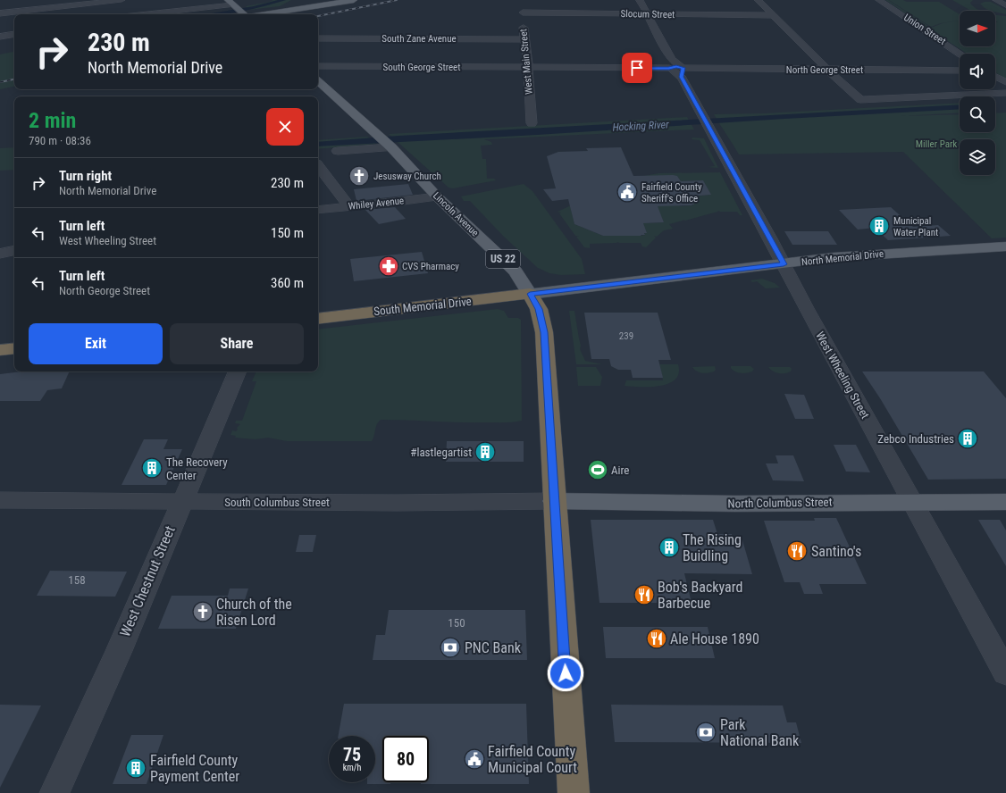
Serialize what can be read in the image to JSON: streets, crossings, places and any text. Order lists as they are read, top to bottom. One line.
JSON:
{"streets":{"highway":["US 22","South Memorial Drive"],"main road":["Lincoln Avenue","North Memorial Drive","North Columbus Street"],"street":["Slocum Street","Union Street","South Zane Avenue","West Main Street","South George Street","North George Street","Whiley Avenue","West Wheeling Street","South Columbus Street","West Chestnut Street"]},"crossings":[["Slocum Street","West Main Street"],["Slocum Street","West Wheeling Street"],["South Zane Avenue","West Main Street"],["West Main Street","South George Street"],["West Main Street","North George Street"],["South George Street","North George Street"],["North George Street","West Wheeling Street"],["Whiley Avenue","Lincoln Avenue"],["Lincoln Avenue","North Memorial Drive"],["Lincoln Avenue","US 22"],["Lincoln Avenue","South Memorial Drive"],["North Memorial Drive","US 22"],["North Memorial Drive","South Memorial Drive"],["North Memorial Drive","West Wheeling Street"],["US 22","South Memorial Drive"],["US 22","South Columbus Street"],["US 22","North Columbus Street"],["West Wheeling Street","North Columbus Street"],["South Columbus Street","North Columbus Street"],["South Columbus Street","West Chestnut Street"]],"water":["Hocking River"],"parks":["Miller Park"],"places":{"church":["Jesusway Church","Church of the Risen Lord"],"public building":["Fairfield County Sheriff's Office","Fairfield County Municipal Court"],"building":["Municipal Water Plant","Zebco Industries","#lastlegartist","The Recovery Center","The Rising Buidling","Fairfield County Payment Center"],"pharmacy":["CVS Pharmacy"],"sports":["Aire"],"restaurant":["Santino's","Bob's Backyard Barbecue","Ale House 1890"],"bank":["PNC Bank","Park National Bank"]},"house_numbers":["239","158","150"],"north":"right","page":{"turn":["230 m","North Memorial Drive"],"heading":["2 min","790 m · 08:36"],"list":[{"name":"Turn right","note":"North Memorial Drive","value":"230 m"},{"name":"Turn left","note":"West Wheeling Street","value":"150 m"},{"name":"Turn left","note":"North George Street","value":"360 m"}],"buttons":["Exit","Share"],"speed":"75 km/h","limit":"80"}}
